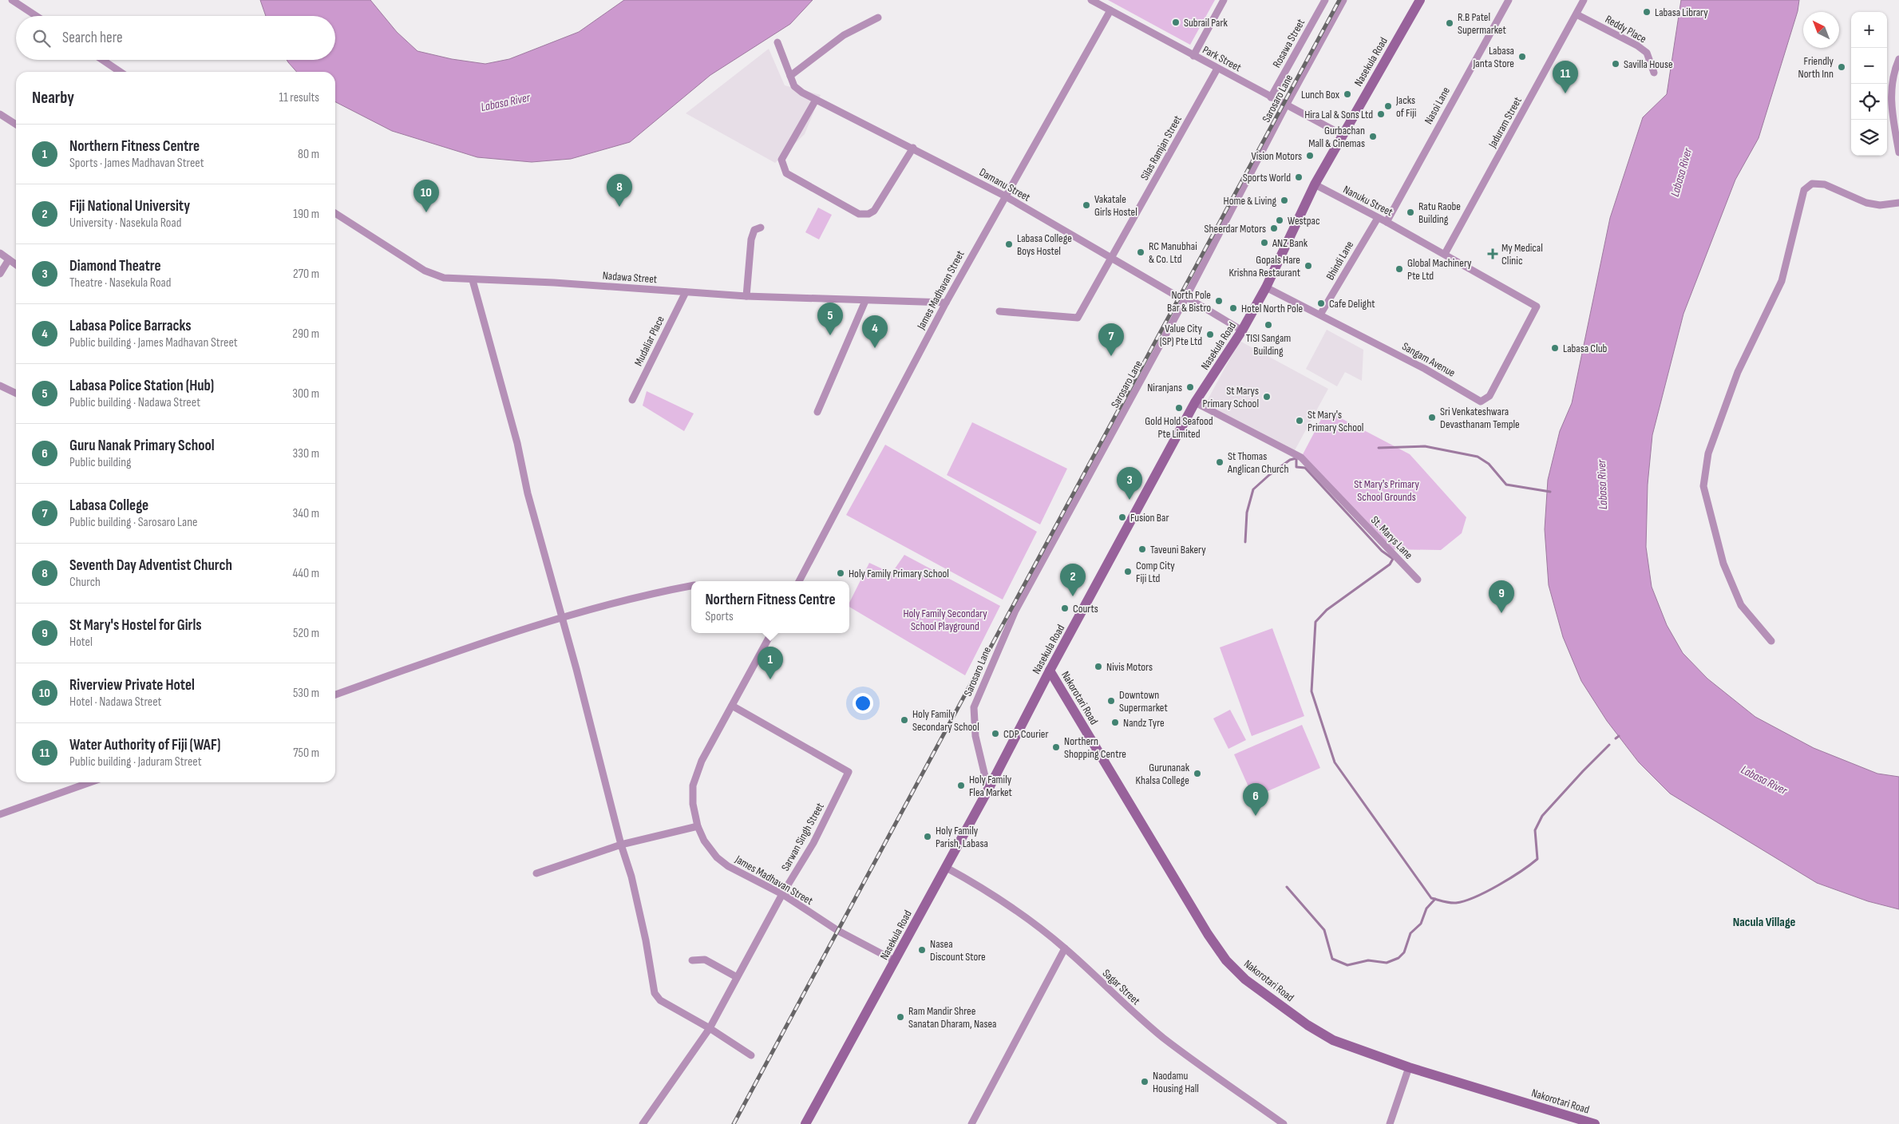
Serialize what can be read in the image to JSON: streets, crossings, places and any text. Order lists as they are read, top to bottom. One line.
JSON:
{"streets":{"main road":["Nasekula Road","Nakorotari Road"],"street":["Reddy Place","Rosawa Street","Park Street","Sarosaro Lane","Nasoi Lane","Jaduram Street","Silas Ramjan Street","Damanu Street","Nanuku Street","Bhindi Lane","Nadawa Street","James Madhavan Street","Mudaliar Place","Sangam Avenue","St. Marys Lane","Sarwan Singh Street","Sagar Street"]},"crossings":[["Reddy Place","Jaduram Street"],["Rosawa Street","Park Street"],["Park Street","Nasekula Road"],["Park Street","Sarosaro Lane"],["Park Street","Silas Ramjan Street"],["Park Street","James Madhavan Street"],["Nasekula Road","Sarosaro Lane"],["Nasekula Road","Damanu Street"],["Nasekula Road","Nanuku Street"],["Nasekula Road","James Madhavan Street"],["Nasekula Road","Sangam Avenue"],["Nasekula Road","St. Marys Lane"],["Nasekula Road","Nakorotari Road"],["Nasekula Road","Sagar Street"],["Sarosaro Lane","Damanu Street"],["Nasoi Lane","Nanuku Street"],["Jaduram Street","Nanuku Street"],["Silas Ramjan Street","Damanu Street"],["Damanu Street","James Madhavan Street"],["Nanuku Street","Bhindi Lane"],["Nanuku Street","Sangam Avenue"],["Bhindi Lane","Sangam Avenue"],["Nadawa Street","James Madhavan Street"],["Nadawa Street","Mudaliar Place"],["James Madhavan Street","Sarwan Singh Street"]],"districts":["Nacula Village"],"water":["Labasa River"],"parks":["St Mary's Primary School Grounds","Holy Family Secondary School Playground"],"places":{"other":["Labasa Library","Subrail Park","R.B Patel Supermarket","Labasa Janta Store","Savilla House","Friendly North Inn","Lunch Box","Jacks of Fiji","Hira Lal & Sons Ltd","Gurbachan Mall & Cinemas","Vision Motors","Sports World","Home & Living","Vakatale Girls Hostel","Ratu Raobe Building","Westpac","Sheerdar Motors","ANZ Bank","Labasa College Boys Hostel","RC Manubhai & Co. Ltd","Gopals Hare Krishna Restaurant","Global Machinery Pte Ltd","North Pole Bar & Bistro","Cafe Delight","Hotel North Pole","TISI Sangam Building","Value City (SP) Pte Ltd","Labasa Club","Niranjans","St Marys Primary School","Gold Hold Seafood Pte Limited","Sri Venkateshwara Devasthanam Temple","St Mary's Primary School","St Thomas Anglican Church","Fusion Bar","Taveuni Bakery","Comp City Fiji Ltd","Holy Family Primary School","Courts","Nivis Motors","Downtown Supermarket","Holy Family Secondary School","Nandz Tyre","CDP Courier","Northern Shopping Centre","Gurunanak Khalsa College","Holy Family Flea Market","Holy Family Parish, Labasa","Nasea Discount Store","Ram Mandir Shree Sanatan Dharam, Nasea","Naodamu Housing Hall"],"health":["My Medical Clinic"]},"north":"top left","page":{"map_buttons":["+","−"],"search":"Search here","pins":["11","8","10","5","4","7","3","2","9","1","6"],"heading":["Nearby","11 results"],"list":[{"mark":"1","name":"Northern Fitness Centre","note":"Sports · James Madhavan Street","value":"80 m"},{"mark":"2","name":"Fiji National University","note":"University · Nasekula Road","value":"190 m"},{"mark":"3","name":"Diamond Theatre","note":"Theatre · Nasekula Road","value":"270 m"},{"mark":"4","name":"Labasa Police Barracks","note":"Public building · James Madhavan Street","value":"290 m"},{"mark":"5","name":"Labasa Police Station (Hub)","note":"Public building · Nadawa Street","value":"300 m"},{"mark":"6","name":"Guru Nanak Primary School","note":"Public building","value":"330 m"},{"mark":"7","name":"Labasa College","note":"Public building · Sarosaro Lane","value":"340 m"},{"mark":"8","name":"Seventh Day Adventist Church","note":"Church","value":"440 m"},{"mark":"9","name":"St Mary's Hostel for Girls","note":"Hotel","value":"520 m"},{"mark":"10","name":"Riverview Private Hotel","note":"Hotel · Nadawa Street","value":"530 m"},{"mark":"11","name":"Water Authority of Fiji (WAF)","note":"Public building · Jaduram Street","value":"750 m"}],"popup":["Northern Fitness Centre","Sports"]}}
